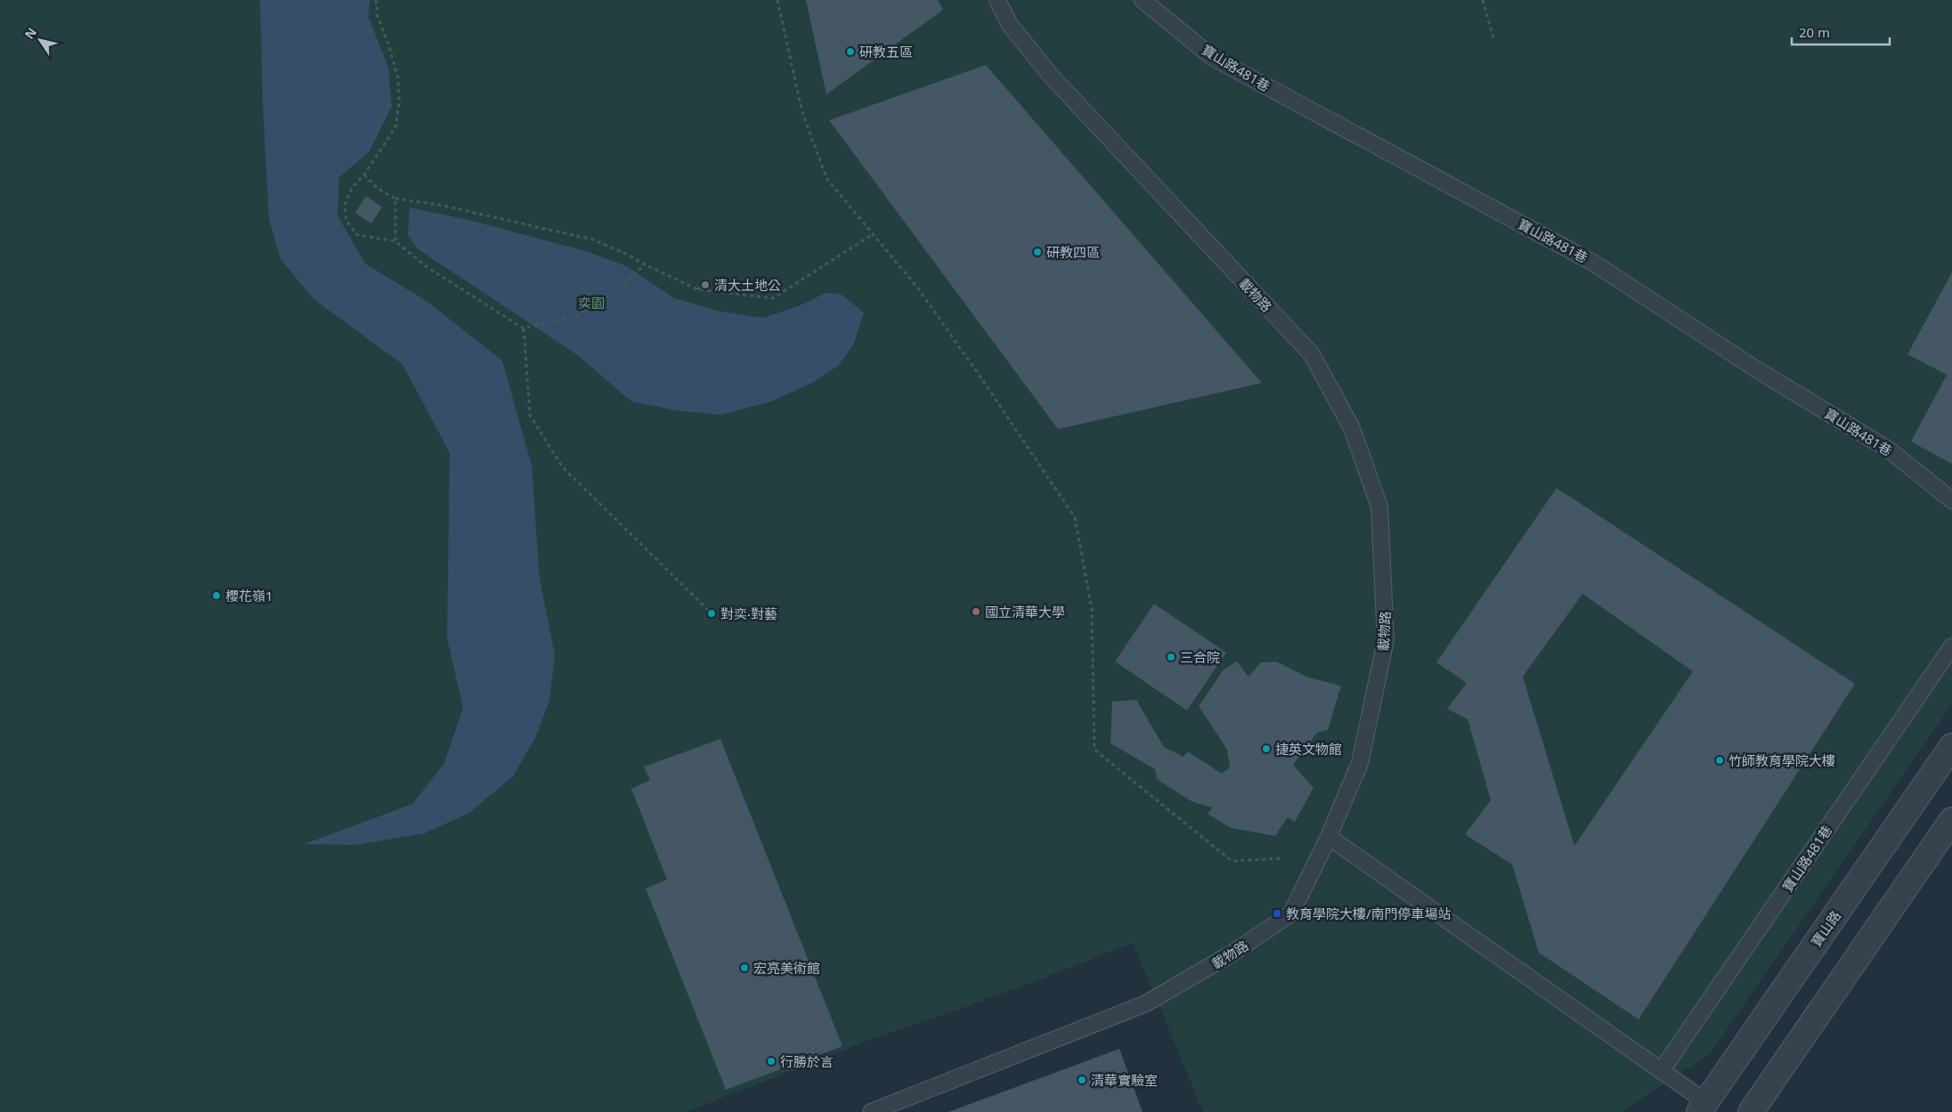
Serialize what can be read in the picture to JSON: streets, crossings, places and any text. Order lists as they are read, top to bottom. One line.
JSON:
{"streets":{"street":["寶山路"],"lane":["寶山路481巷","載物路"]},"parks":["奕園"],"places":{"other":["研教五區","研教四區","清大土地公","櫻花嶺1","國立清華大學","對奕‧對藝","三合院","捷英文物館","竹師教育學院大樓","宏亮美術館","行勝於言","清華實驗室"],"transit":["教育學院大樓/南門停車場站"]},"scale_bar":"20 m","north":"top left"}
